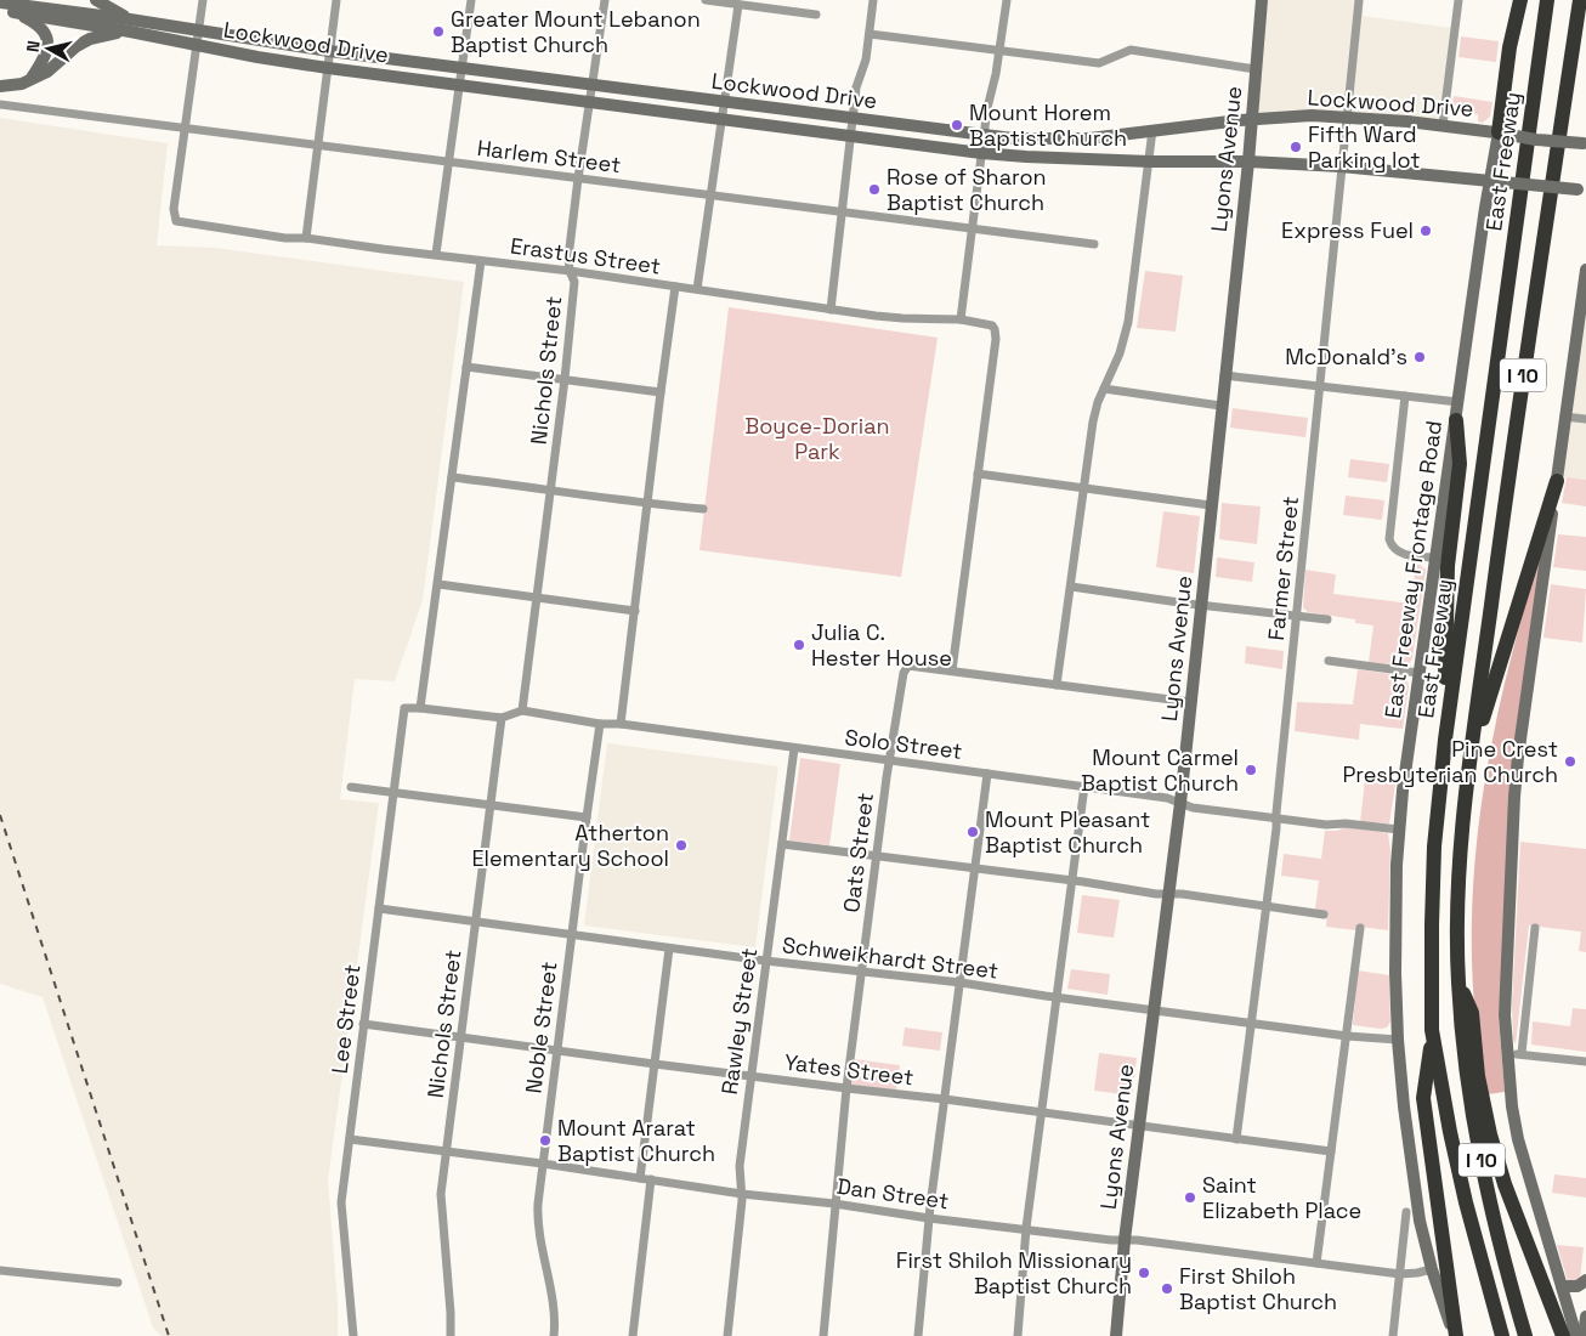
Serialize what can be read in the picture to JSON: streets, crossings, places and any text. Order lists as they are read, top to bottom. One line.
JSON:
{"streets":{"highway":["East Freeway","I 10"],"main road":["Lockwood Drive","Lyons Avenue","East Freeway Frontage Road"],"street":["Harlem Street","Erastus Street","Nichols Street","Farmer Street","Solo Street","Oats Street","Schweikhardt Street","Lee Street","Rawley Street","Noble Street","Yates Street","Dan Street"]},"crossings":[["Lockwood Drive","Lyons Avenue"],["Lockwood Drive","Nichols Street"],["Lockwood Drive","Farmer Street"],["Lockwood Drive","East Freeway Frontage Road"],["Harlem Street","Erastus Street"],["Harlem Street","Nichols Street"],["Lyons Avenue","Solo Street"],["Lyons Avenue","Schweikhardt Street"],["Lyons Avenue","Yates Street"],["Lyons Avenue","Dan Street"],["Erastus Street","Nichols Street"],["Nichols Street","Solo Street"],["Nichols Street","Schweikhardt Street"],["Nichols Street","Yates Street"],["Nichols Street","Dan Street"],["Farmer Street","Solo Street"],["Farmer Street","Schweikhardt Street"],["Farmer Street","Yates Street"],["East Freeway Frontage Road","Solo Street"],["East Freeway Frontage Road","Schweikhardt Street"],["East Freeway Frontage Road","Dan Street"],["Solo Street","Oats Street"],["Solo Street","Lee Street"],["Solo Street","Rawley Street"],["Solo Street","Noble Street"],["Oats Street","Schweikhardt Street"],["Oats Street","Yates Street"],["Oats Street","Dan Street"],["Schweikhardt Street","Lee Street"],["Schweikhardt Street","Rawley Street"],["Schweikhardt Street","Noble Street"],["Lee Street","Yates Street"],["Lee Street","Dan Street"],["Rawley Street","Yates Street"],["Rawley Street","Dan Street"],["Noble Street","Yates Street"],["Noble Street","Dan Street"]],"parks":["Boyce-Dorian Park"],"places":["Greater Mount Lebanon Baptist Church","Mount Horem Baptist Church","Fifth Ward Parking lot","Rose of Sharon Baptist Church","Express Fuel","McDonald's","Julia C. Hester House","Pine Crest Presbyterian Church","Mount Carmel Baptist Church","Mount Pleasant Baptist Church","Atherton Elementary School","Mount Ararat Baptist Church","Saint Elizabeth Place","First Shiloh Missionary Baptist Church","First Shiloh Baptist Church"],"north":"left"}
